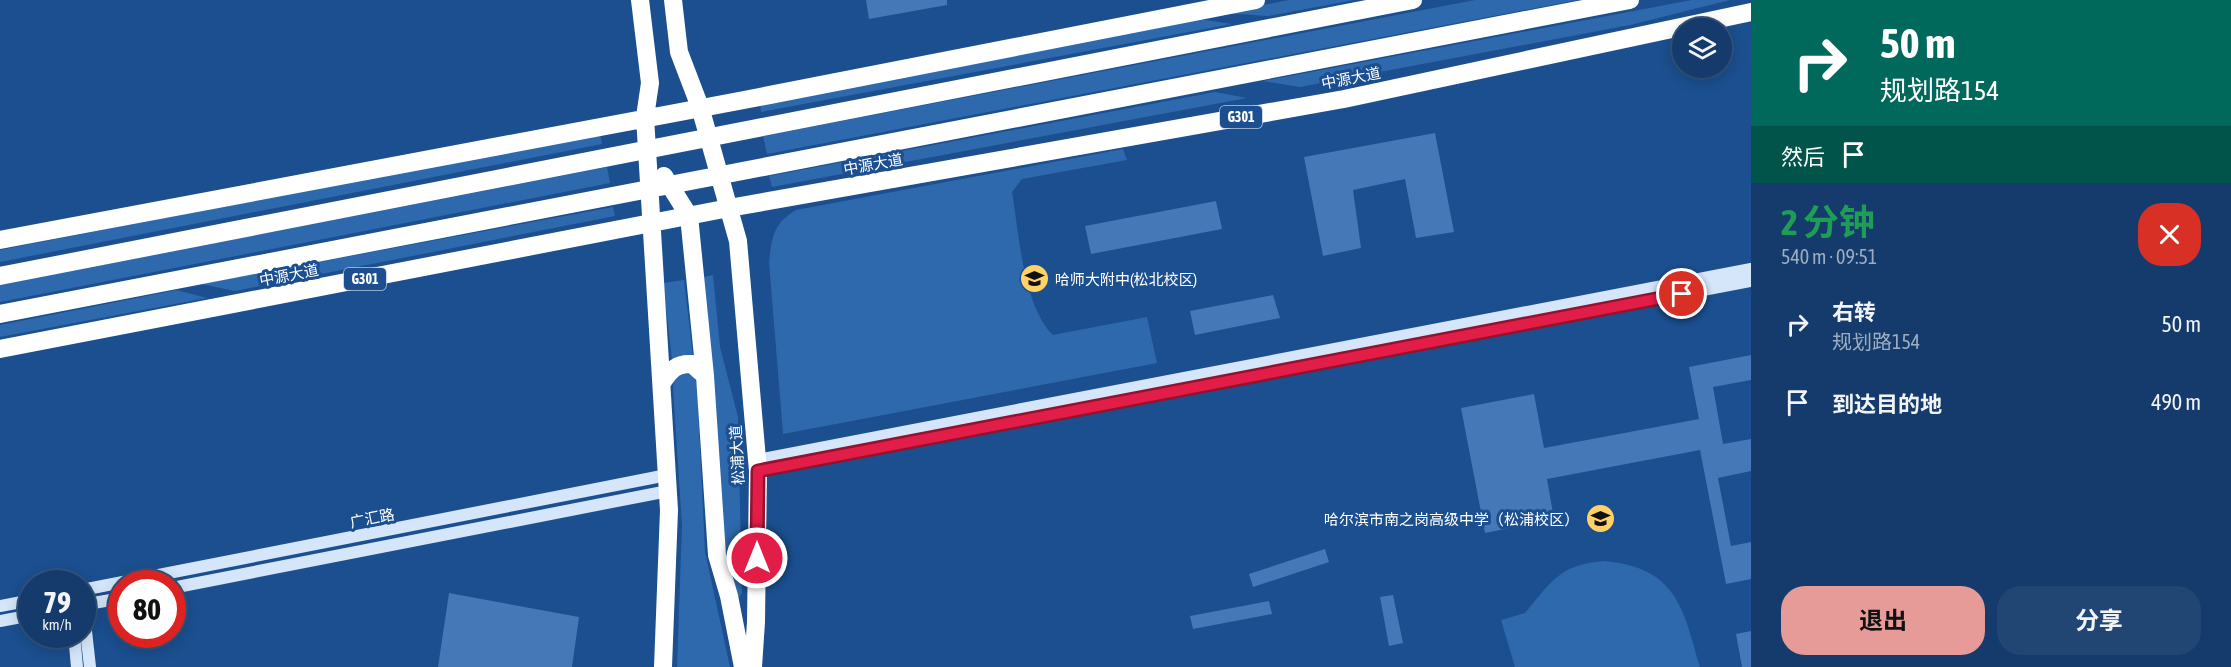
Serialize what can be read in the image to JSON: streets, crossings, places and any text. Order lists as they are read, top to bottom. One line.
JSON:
{"streets":{"highway":["中源大道","G301","松浦大道"],"street":["广汇路"]},"crossings":[["中源大道","松浦大道"]],"places":{"school or university":["哈师大附中(松北校区)","哈尔滨市南之岗高级中学（松浦校区）"]},"page":{"turn":["50 m","规划路154"],"then":"然后","heading":["2 分钟","540 m · 09:51"],"list":[{"name":"右转","note":"规划路154","value":"50 m"},{"name":"到达目的地","value":"490 m"}],"speed":"79 km/h","limit":"80","buttons":["退出","分享"]}}
